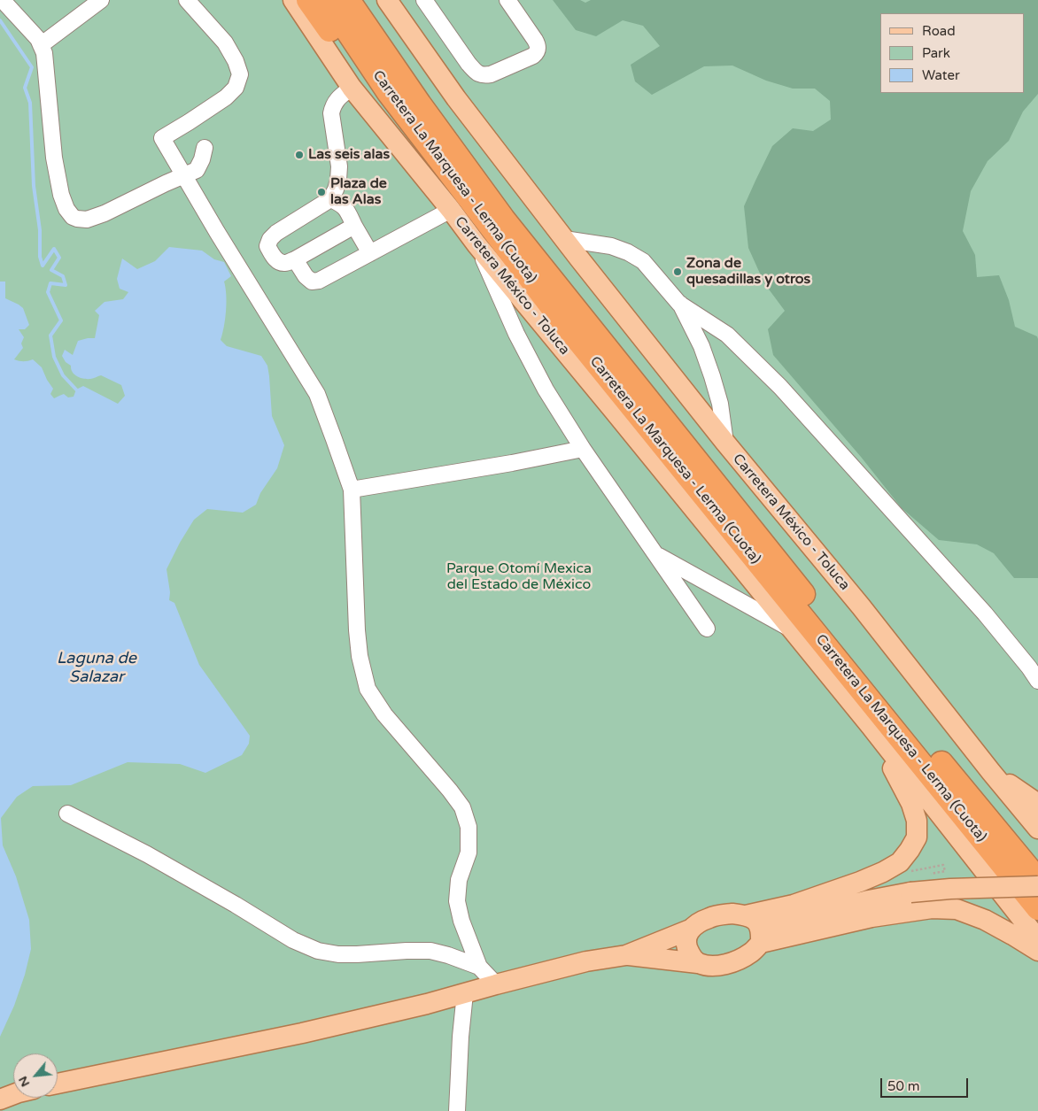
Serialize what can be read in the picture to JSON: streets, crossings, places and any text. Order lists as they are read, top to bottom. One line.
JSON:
{"streets":{"highway":["Carretera La Marquesa - Lerma (Cuota)"],"main road":["Carretera México - Toluca"]},"water":["Laguna de Salazar"],"parks":["Parque Otomí Mexica del Estado de México"],"places":["Las seis alas","Plaza de las Alas","Zona de quesadillas y otros"],"legend":["Road","Park","Water"],"scale_bar":"50 m","north":"bottom left"}
